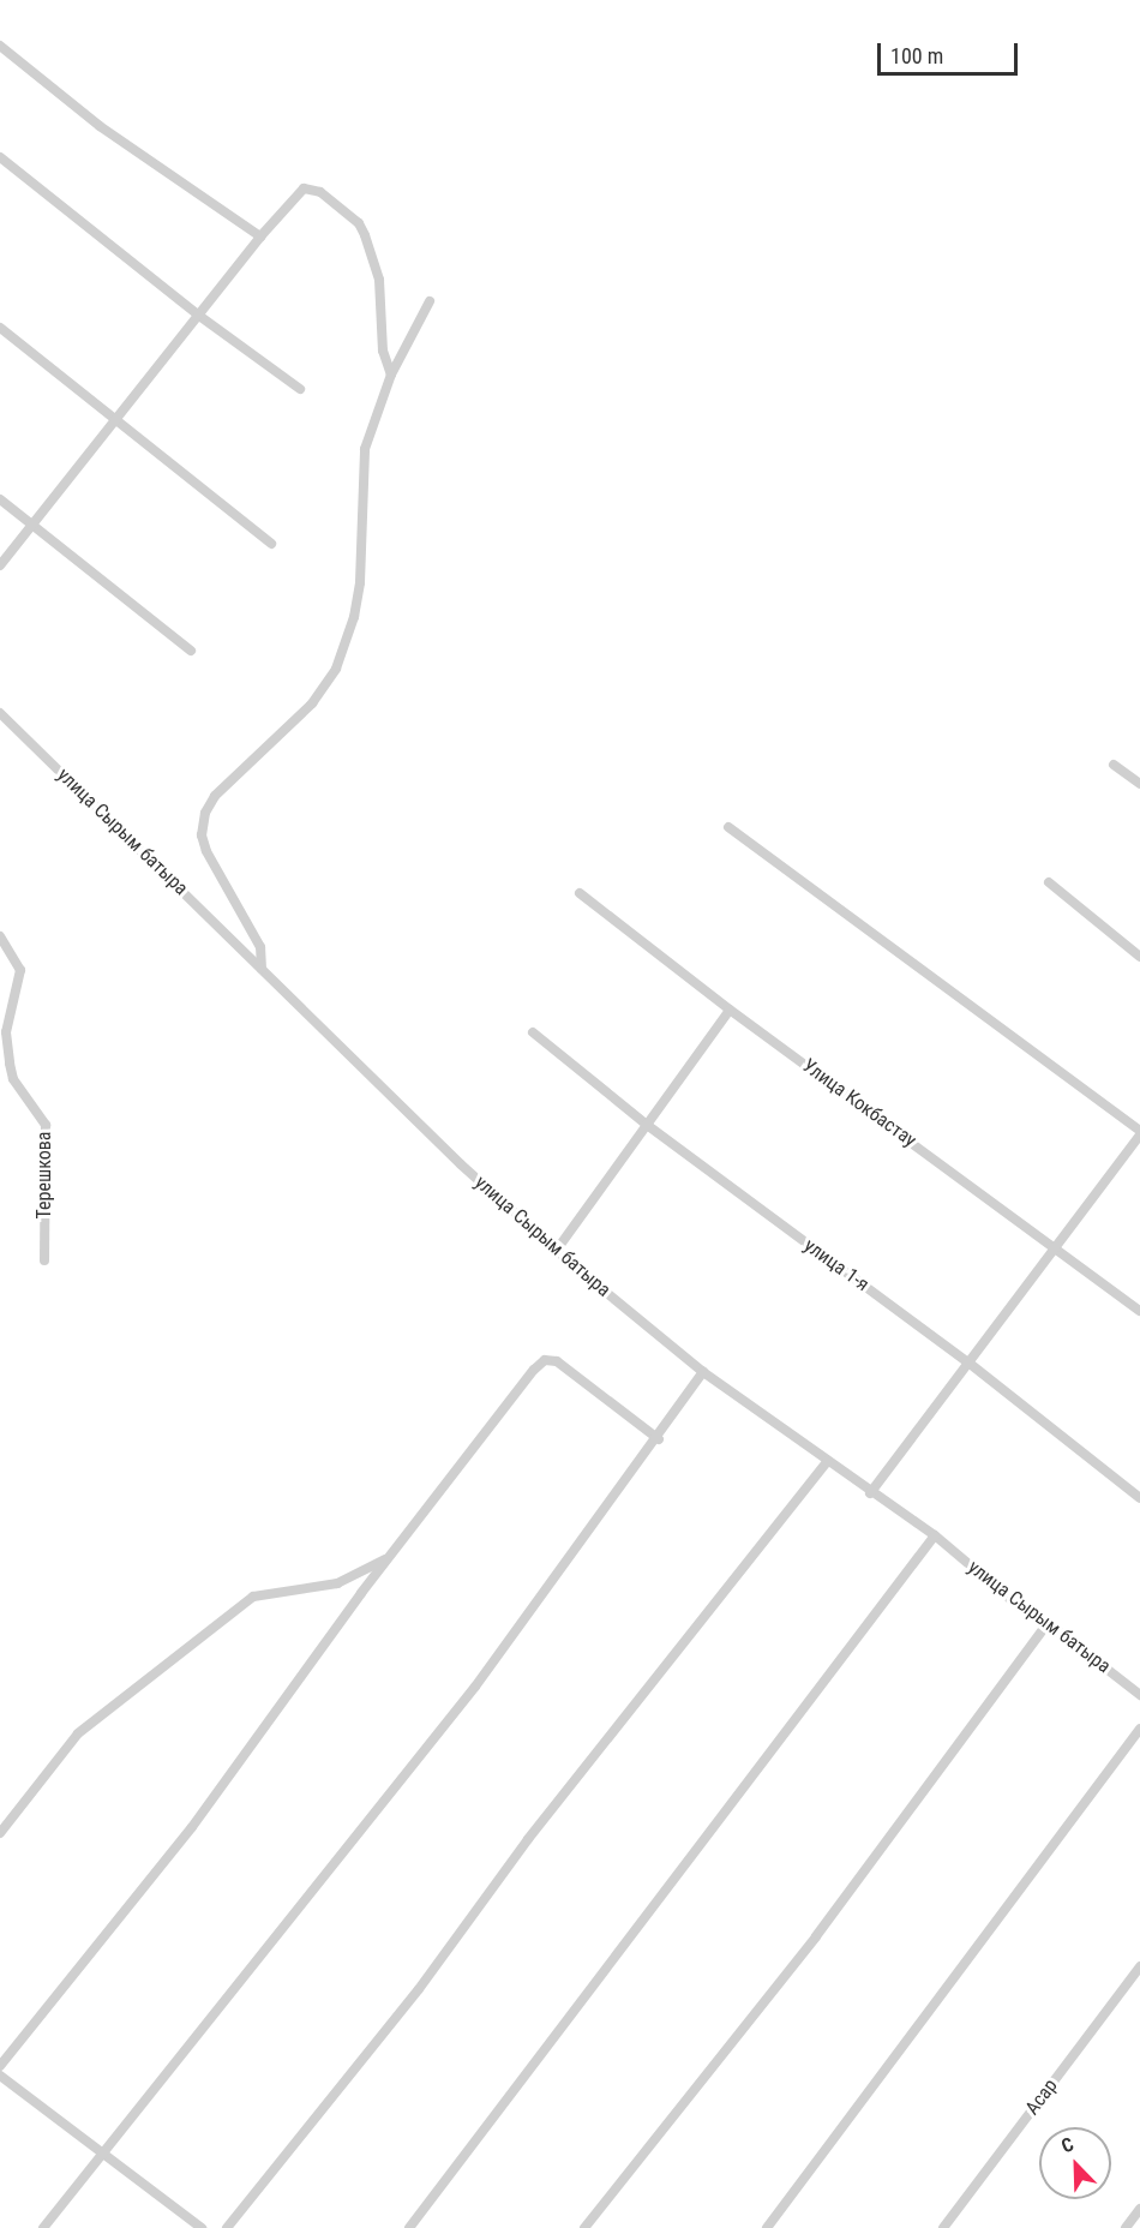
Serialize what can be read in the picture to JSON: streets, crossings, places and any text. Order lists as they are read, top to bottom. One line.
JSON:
{"streets":{"street":["улица Сырым батыра","Улица Кокбастау","Терешкова","улица 1-я","Асар"]},"scale_bar":"100 m","north":"top left"}
